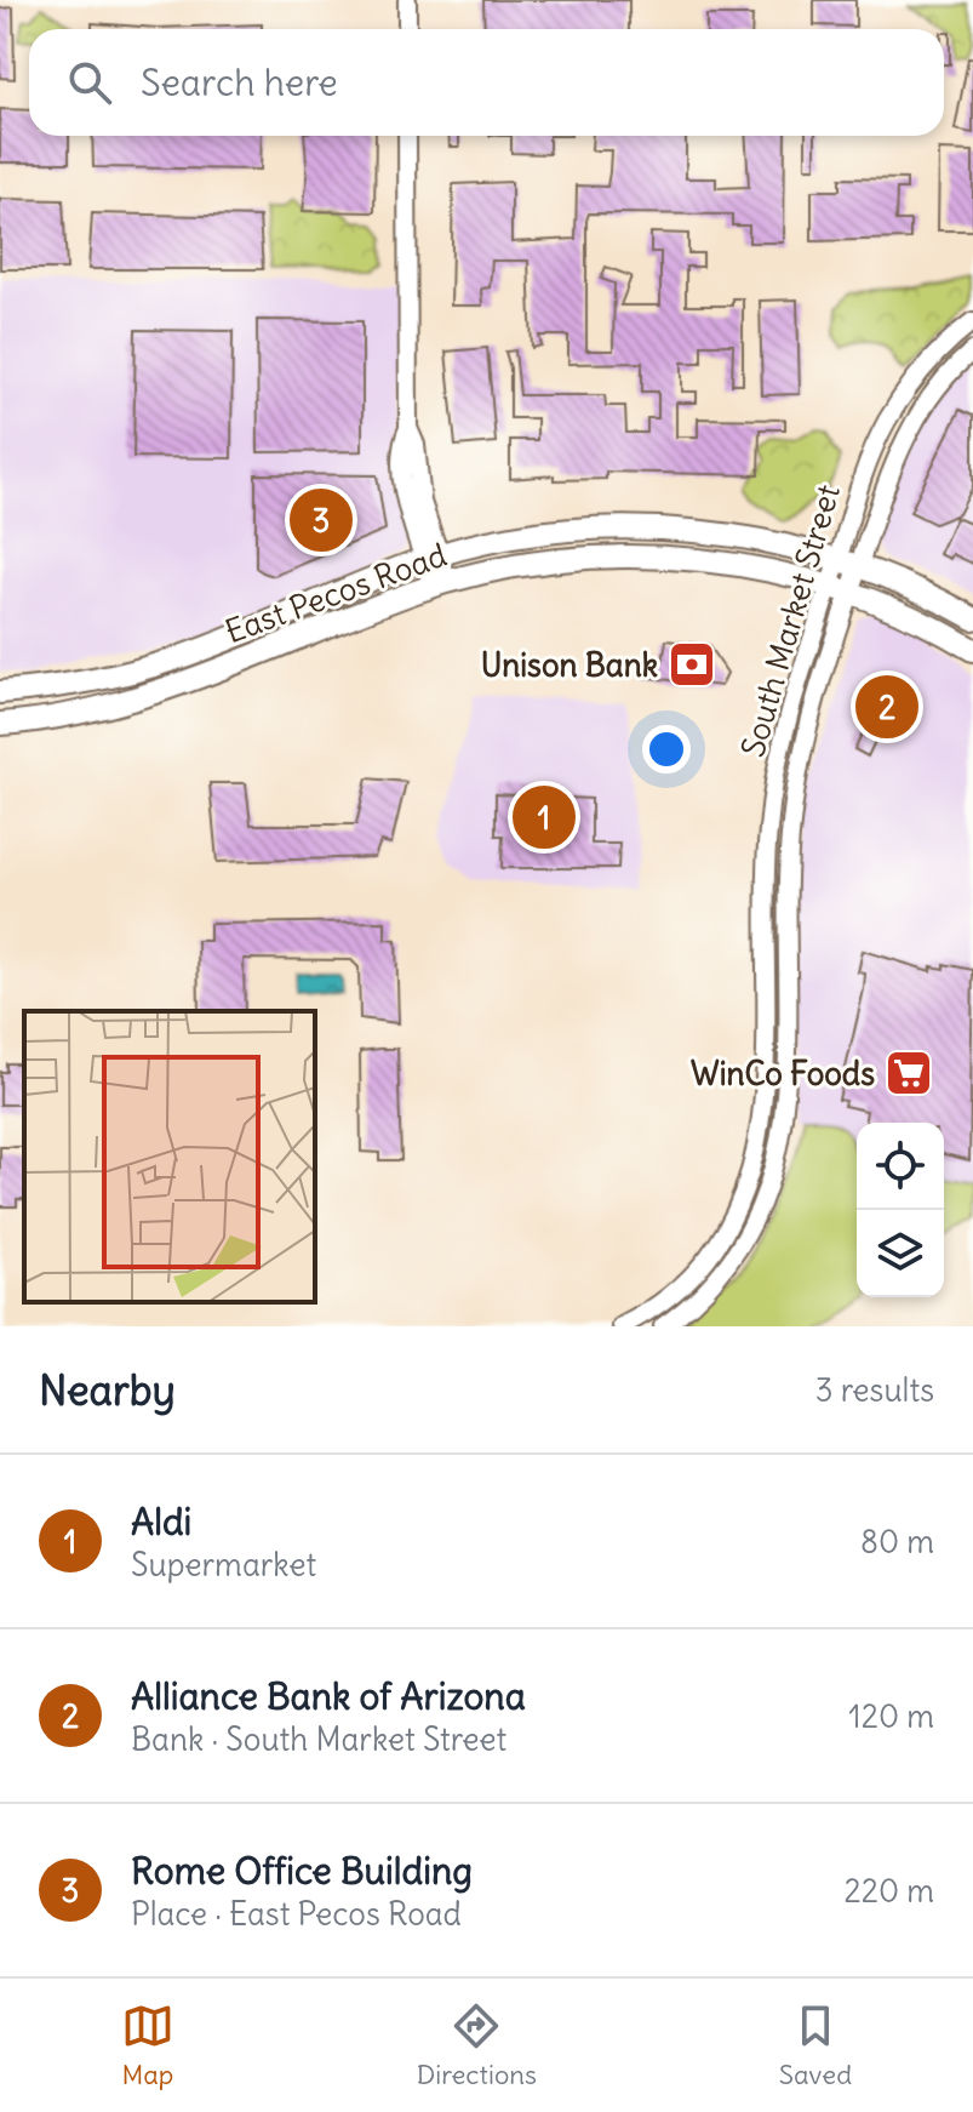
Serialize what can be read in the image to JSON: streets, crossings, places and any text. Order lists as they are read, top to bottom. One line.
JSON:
{"streets":{"main road":["East Pecos Road"],"street":["South Market Street"]},"crossings":[["East Pecos Road","South Market Street"]],"places":{"bank":["Unison Bank"],"supermarket":["WinCo Foods"]},"page":{"search":"Search here","pins":["3","2","1"],"heading":["Nearby","3 results"],"list":[{"mark":"1","name":"Aldi","note":"Supermarket","value":"80 m"},{"mark":"2","name":"Alliance Bank of Arizona","note":"Bank · South Market Street","value":"120 m"},{"mark":"3","name":"Rome Office Building","note":"Place · East Pecos Road","value":"220 m"}],"nav":["Map","Directions","Saved"]}}
